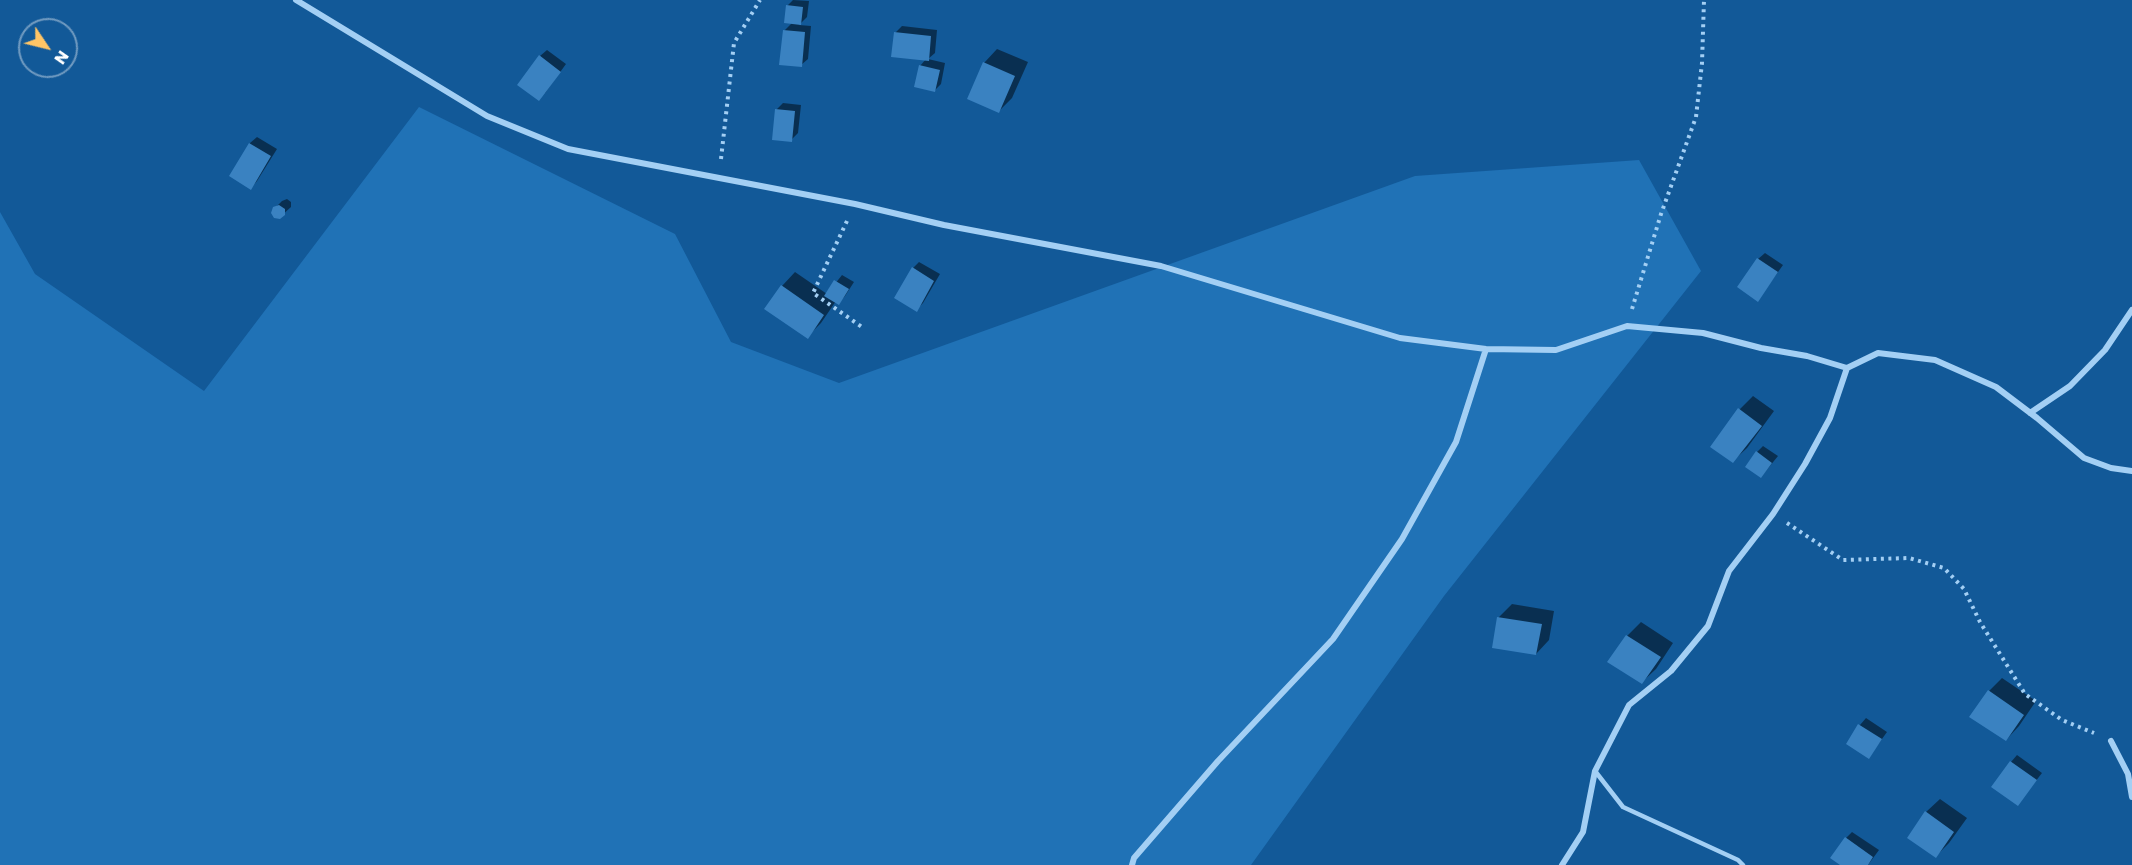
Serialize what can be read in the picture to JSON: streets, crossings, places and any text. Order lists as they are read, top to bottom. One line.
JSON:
{"north":"bottom right"}
